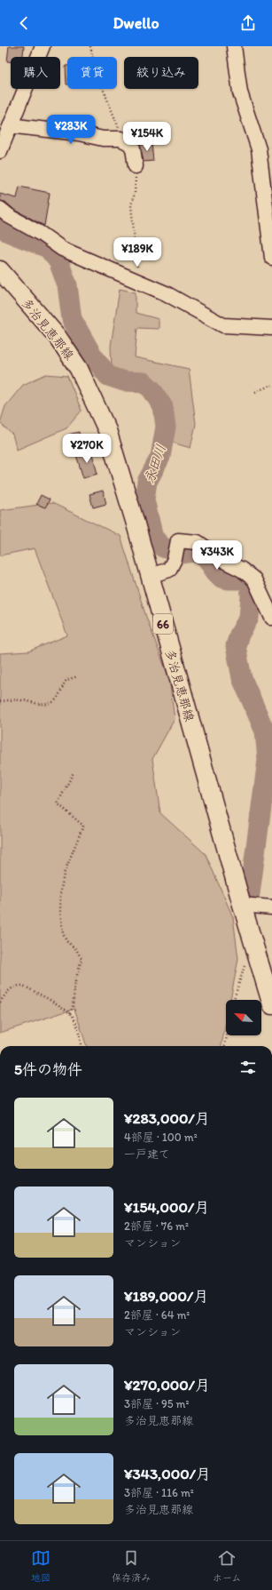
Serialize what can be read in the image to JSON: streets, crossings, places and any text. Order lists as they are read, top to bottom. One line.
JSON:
{"streets":{"main road":["多治見恵那線","66"]},"water":["永田川"],"north":"top left","page":{"header":"Dwello","chip":["購入","賃貸","絞り込み"],"price":["¥283K","¥154K","¥189K","¥270K","¥343K"],"heading":"5件の物件","list":[{"name":"¥283,000/月","note":"4部屋 · 100 m² · 一戸建て"},{"name":"¥154,000/月","note":"2部屋 · 76 m² · マンション"},{"name":"¥189,000/月","note":"2部屋 · 64 m² · マンション"},{"name":"¥270,000/月","note":"3部屋 · 95 m² · 多治見恵那線"},{"name":"¥343,000/月","note":"3部屋 · 116 m² · 多治見恵那線"}],"tabs":["地図","保存済み","ホーム"]}}
